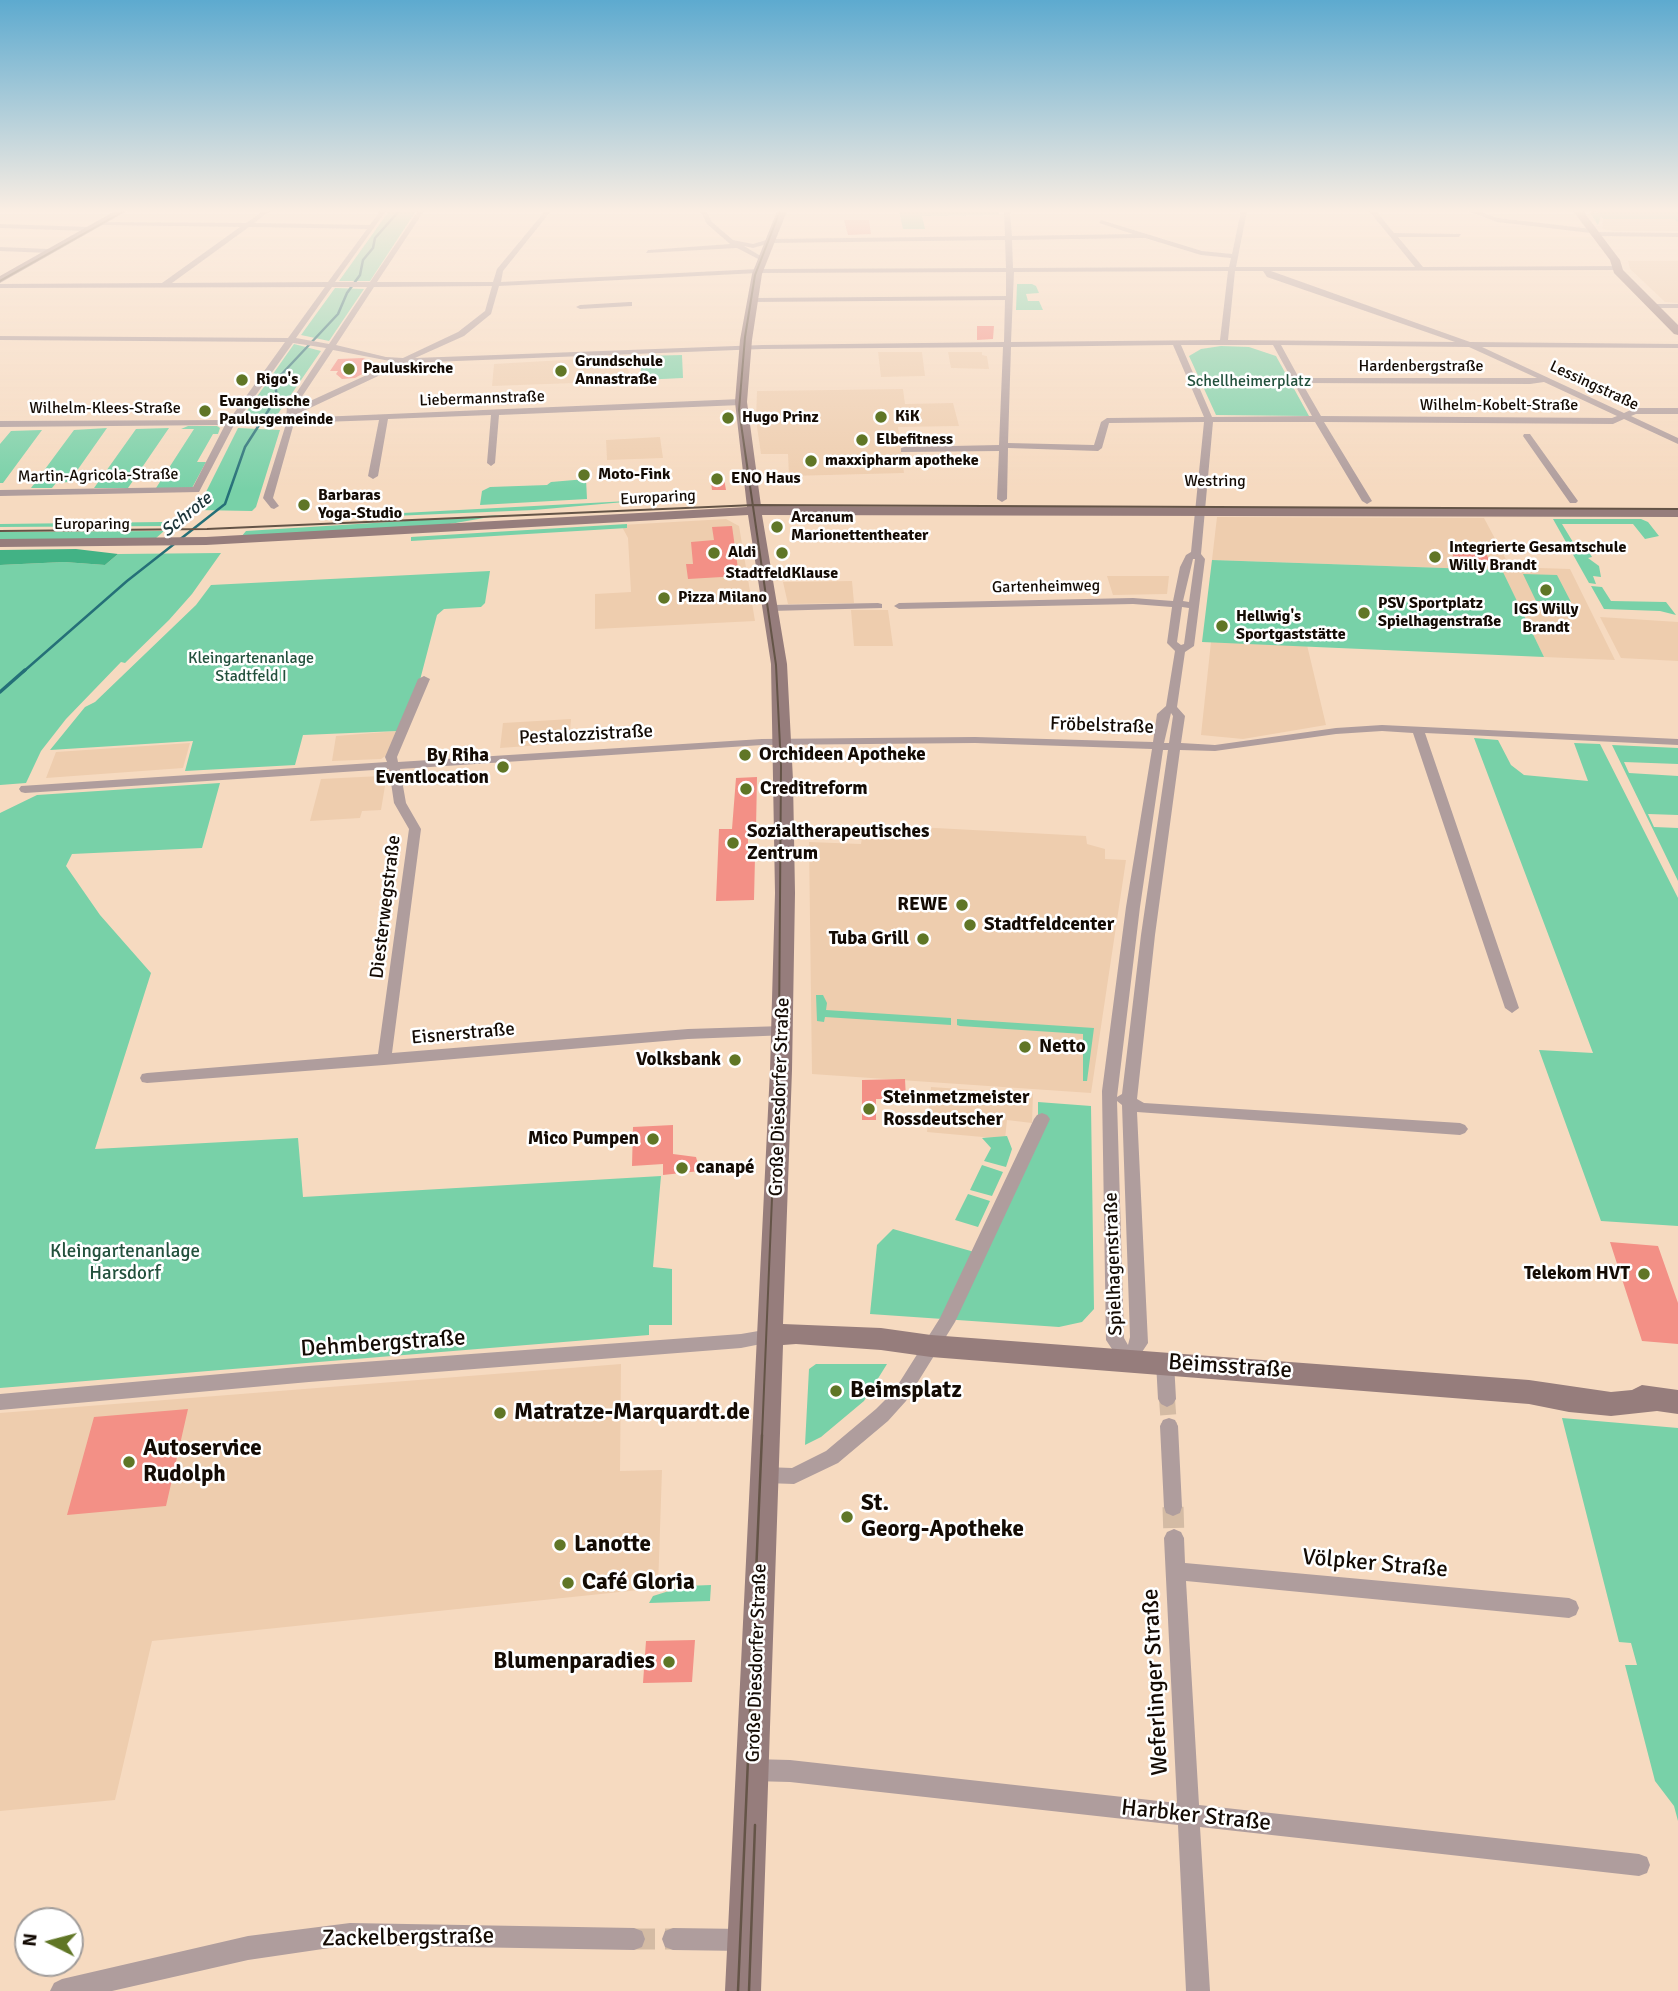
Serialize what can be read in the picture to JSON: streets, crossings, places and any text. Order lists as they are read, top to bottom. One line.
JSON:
{"streets":{"main road":["Westring","Europaring","Große Diesdorfer Straße","Beimsstraße"],"street":["Hardenbergstraße","Lessingstraße","Liebermannstraße","Wilhelm-Kobelt-Straße","Wilhelm-Klees-Straße","Martin-Agricola-Straße","Gartenheimweg","Fröbelstraße","Pestalozzistraße","Diesterwegstraße","Eisnerstraße","Spielhagenstraße","Dehmbergstraße","Völpker Straße","Weferlinger Straße","Harbker Straße","Zackelbergstraße"]},"crossings":[["Hardenbergstraße","Lessingstraße"],["Lessingstraße","Wilhelm-Kobelt-Straße"],["Liebermannstraße","Wilhelm-Klees-Straße"],["Liebermannstraße","Große Diesdorfer Straße"],["Wilhelm-Klees-Straße","Martin-Agricola-Straße"],["Westring","Europaring"],["Westring","Große Diesdorfer Straße"],["Westring","Spielhagenstraße"],["Europaring","Große Diesdorfer Straße"],["Gartenheimweg","Spielhagenstraße"],["Fröbelstraße","Pestalozzistraße"],["Fröbelstraße","Große Diesdorfer Straße"],["Fröbelstraße","Spielhagenstraße"],["Pestalozzistraße","Diesterwegstraße"],["Pestalozzistraße","Große Diesdorfer Straße"],["Diesterwegstraße","Eisnerstraße"],["Eisnerstraße","Große Diesdorfer Straße"],["Große Diesdorfer Straße","Dehmbergstraße"],["Große Diesdorfer Straße","Harbker Straße"],["Spielhagenstraße","Beimsstraße"],["Völpker Straße","Weferlinger Straße"],["Weferlinger Straße","Harbker Straße"]],"water":["Schrote"],"parks":["Schellheimerplatz","Kleingartenanlage Stadtfeld I","Kleingartenanlage Harsdorf"],"places":["Pauluskirche","Grundschule Annastraße","Rigo's","Evangelische Paulusgemeinde","KiK","Hugo Prinz","Elbefitness","maxxipharm apotheke","Moto-Fink","ENO Haus","Barbaras Yoga-Studio","Arcanum Marionettentheater","Aldi","StadtfeldKlause","Integrierte Gesamtschule Willy Brandt","IGS Willy Brandt","Pizza Milano","PSV Sportplatz Spielhagenstraße","Hellwig's Sportgaststätte","Orchideen Apotheke","By Riha Eventlocation","Creditreform","Sozialtherapeutisches Zentrum","REWE","Stadtfeldcenter","Tuba Grill","Netto","Volksbank","Steinmetzmeister Rossdeutscher","Mico Pumpen","canapé","Telekom HVT","Beimsplatz","Matratze-Marquardt.de","Autoservice Rudolph","St. Georg-Apotheke","Lanotte","Café Gloria","Blumenparadies"],"north":"left"}
